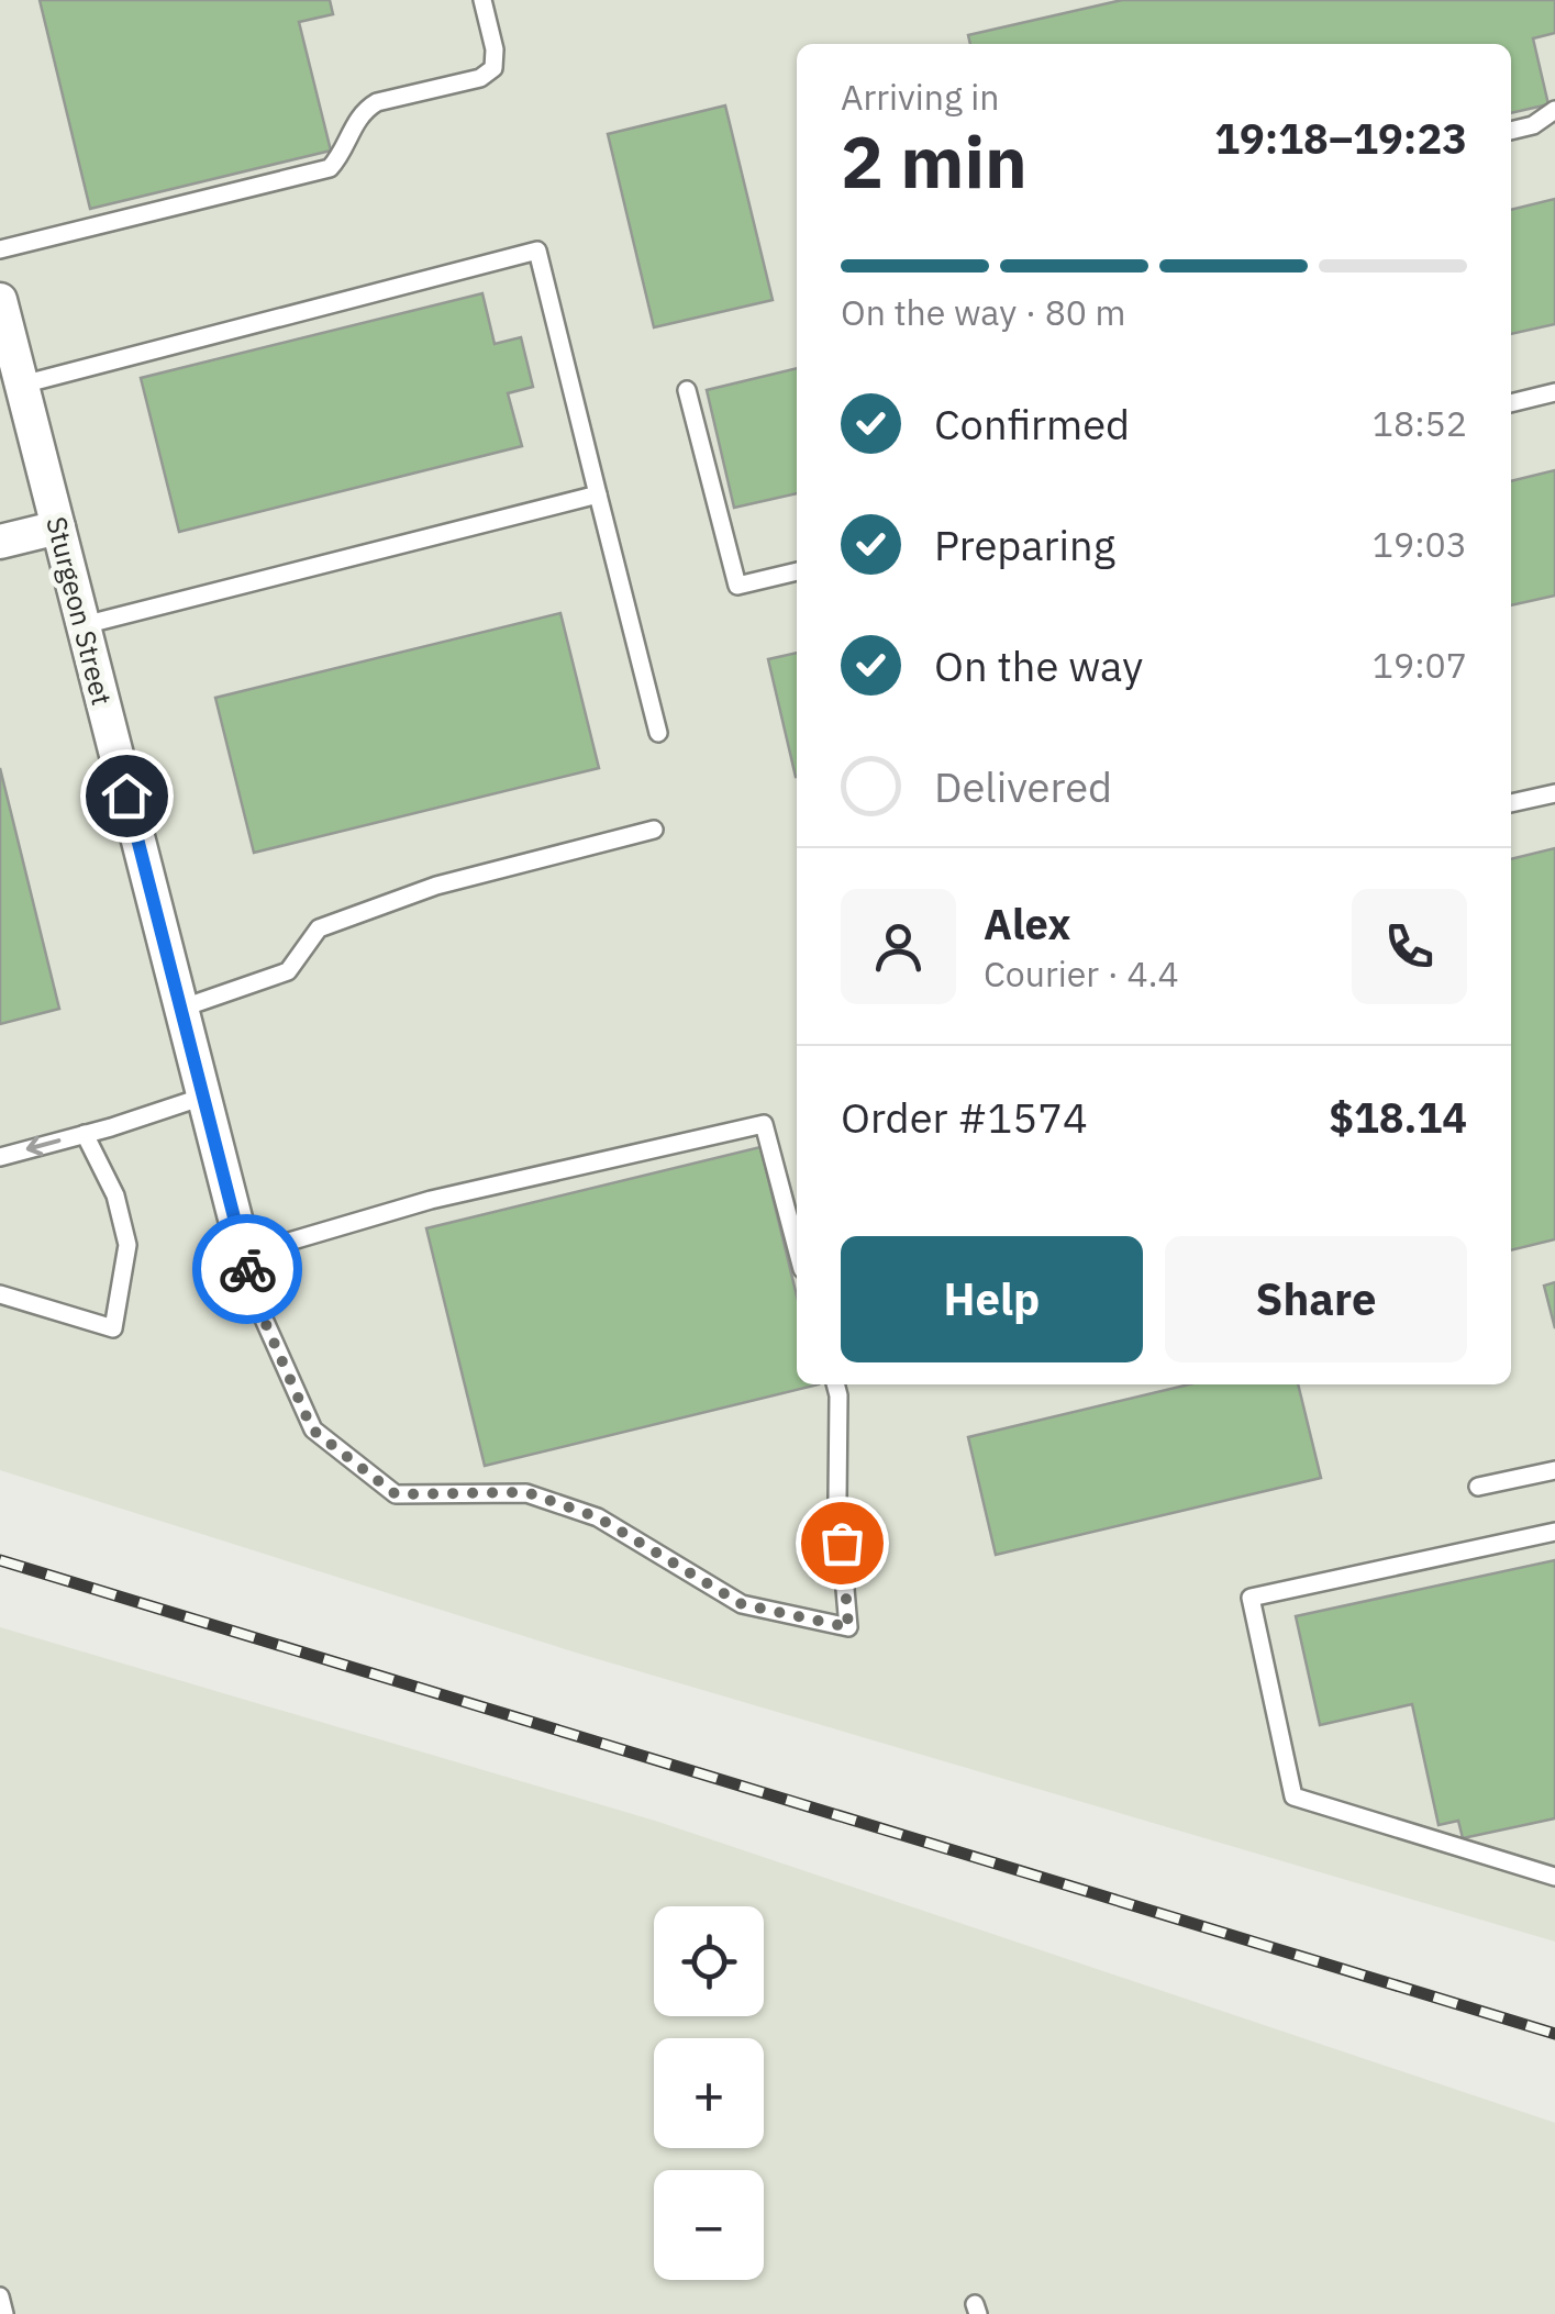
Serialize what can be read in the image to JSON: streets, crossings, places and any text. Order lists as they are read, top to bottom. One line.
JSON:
{"streets":{"street":["Sturgeon Street"]},"page":{"heading":["2 min","Arriving in","19:18–19:23"],"panel":["Alex","Courier · 4.4","Order #1574","$18.14"],"bar":"On the way · 80 m","list":[["Confirmed","18:52"],["Preparing","19:03"],["On the way","19:07"],"Delivered"],"buttons":["Help","Share"],"map_buttons":["+","−"]}}
